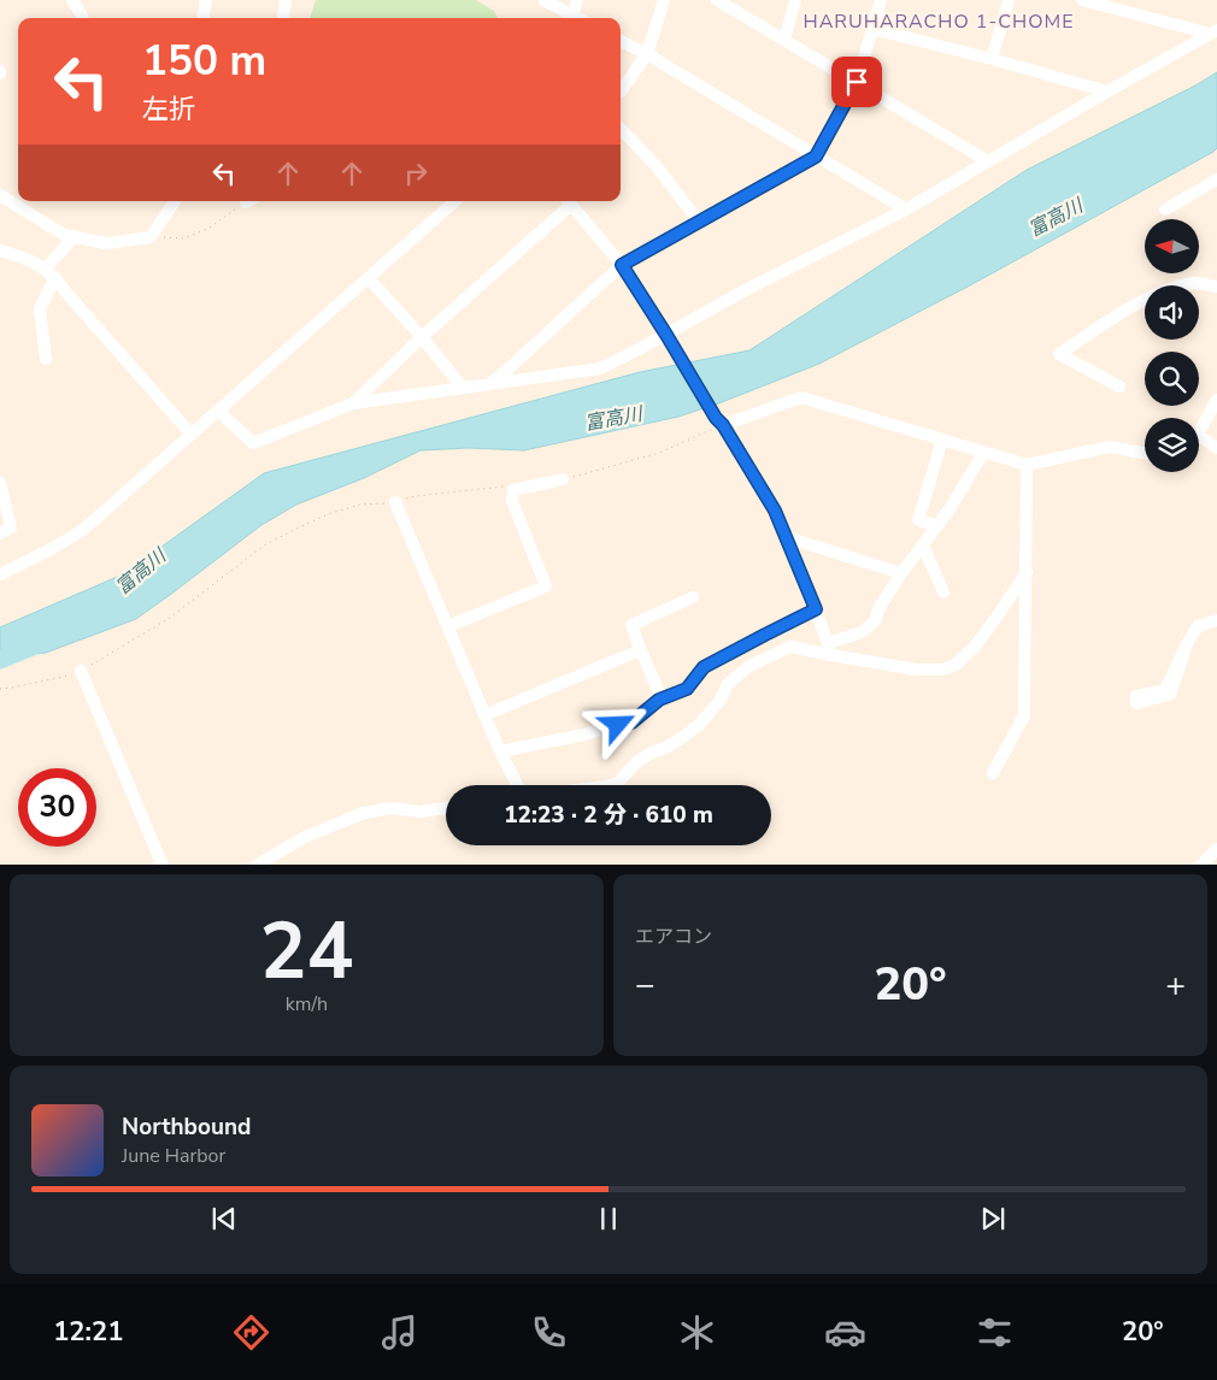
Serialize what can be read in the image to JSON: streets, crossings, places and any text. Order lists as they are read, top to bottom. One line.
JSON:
{"districts":["HARUHARACHO 1-CHOME"],"water":["富高川"],"north":"left","page":{"turn":["150 m","左折"],"limit":"30","trip":"12:23 · 2 分 · 610 m","tile":[["24","km/h"],"エアコン"],"heat":["−","20°","+"],"song":["Northbound","June Harbor"],"tabs":["12:21","20°"]}}
